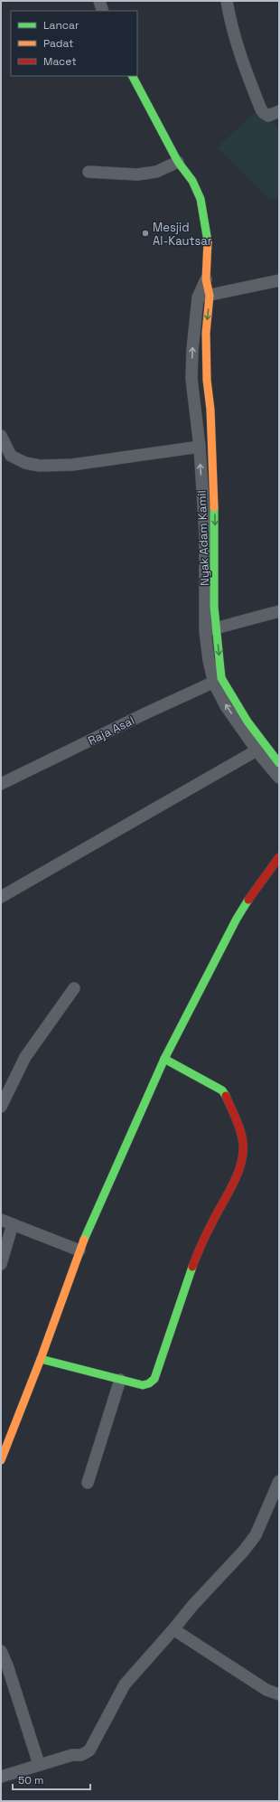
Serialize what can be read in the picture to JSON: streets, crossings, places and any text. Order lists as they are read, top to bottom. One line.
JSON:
{"streets":{"street":["Nyak Adam Kamil","Raja Asal"]},"crossings":[["Nyak Adam Kamil","Raja Asal"]],"places":["Mesjid Al-Kautsar"],"legend":["Lancar","Padat","Macet"],"scale_bar":"50 m"}
